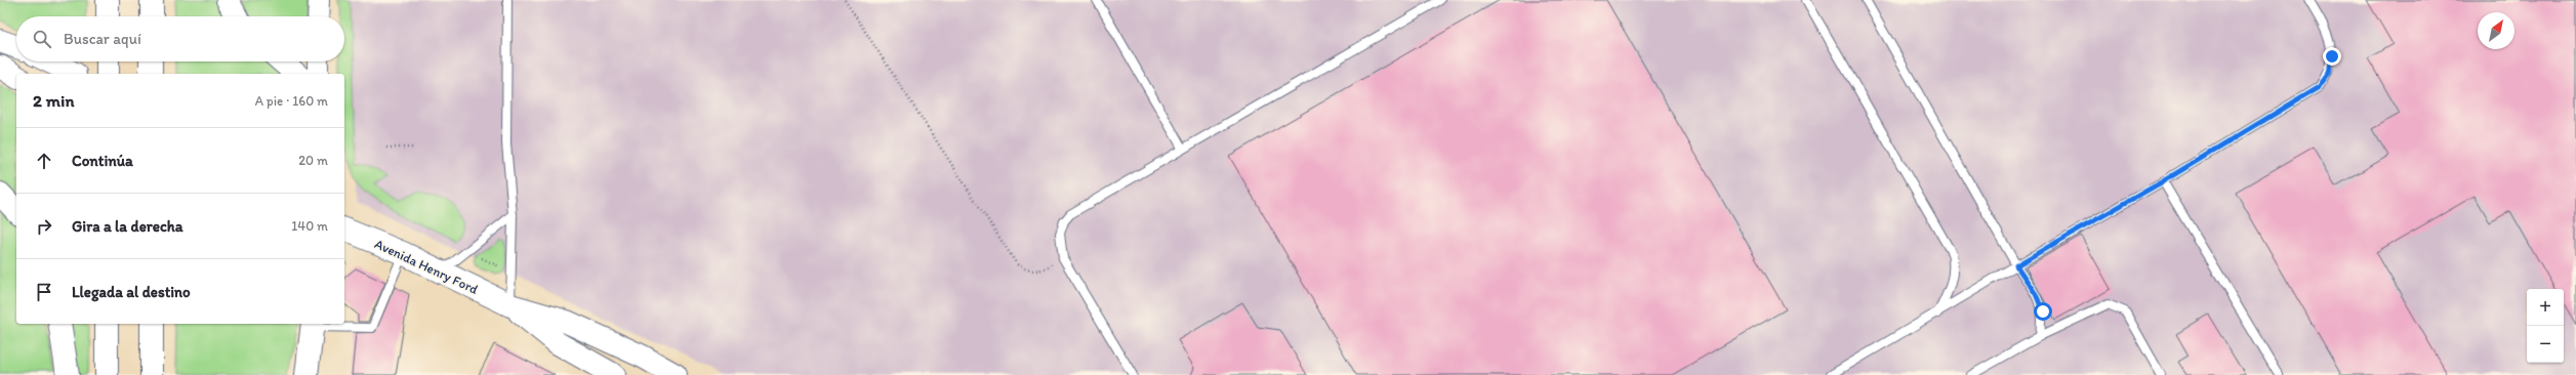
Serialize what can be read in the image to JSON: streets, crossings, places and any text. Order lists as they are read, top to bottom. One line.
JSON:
{"streets":{"main road":["Avenida Henry Ford"]},"north":"top right","page":{"search":"Buscar aquí","heading":["2 min","A pie · 160 m"],"list":[["Continúa","20 m"],["Gira a la derecha","140 m"],"Llegada al destino"],"map_buttons":["+","−"]}}
